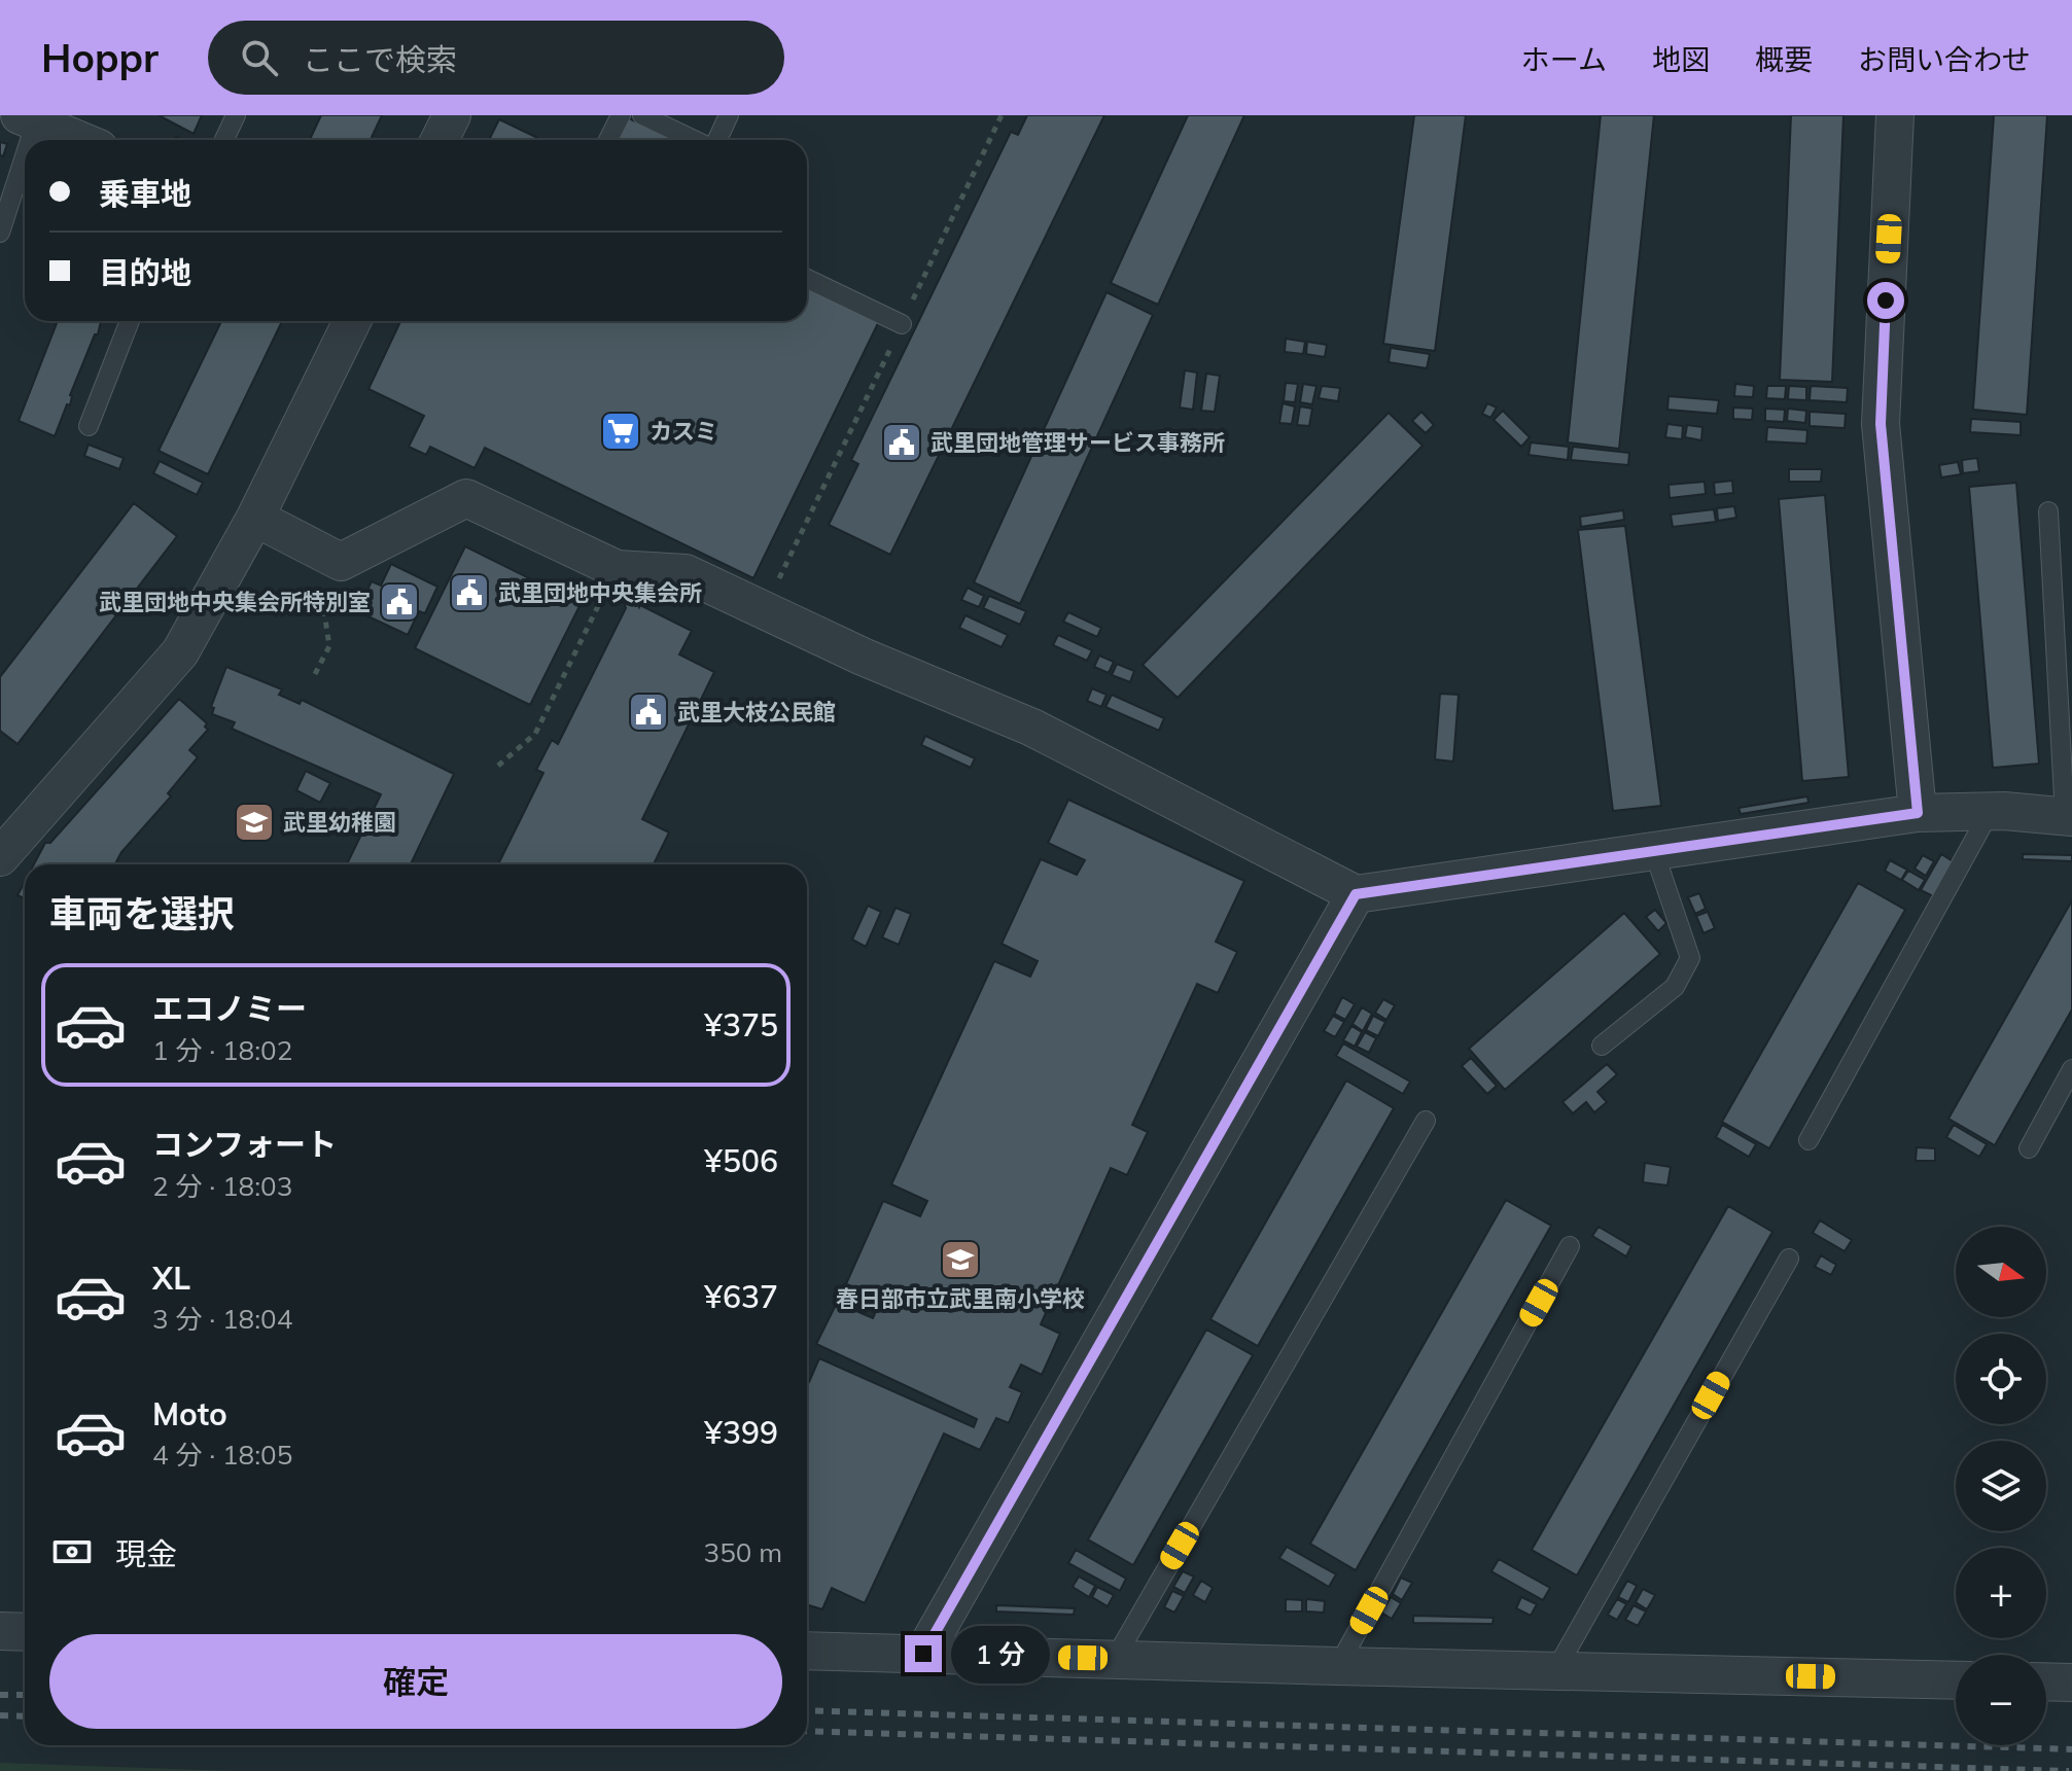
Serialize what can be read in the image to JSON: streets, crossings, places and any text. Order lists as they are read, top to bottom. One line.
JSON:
{"places":{"supermarket":["カスミ"],"public building":["武里団地管理サービス事務所","武里団地中央集会所","武里団地中央集会所特別室","武里大枝公民館"],"school or university":["武里幼稚園","春日部市立武里南小学校"]},"north":"right","page":{"header":"Hoppr","search":"ここで検索","nav":["ホーム","地図","概要","お問い合わせ"],"banner":["乗車地","目的地"],"heading":"車両を選択","list":[{"name":"エコノミー","note":"1 分 · 18:02","value":"¥375"},{"name":"コンフォート","note":"2 分 · 18:03","value":"¥506"},{"name":"XL","note":"3 分 · 18:04","value":"¥637"},{"name":"Moto","note":"4 分 · 18:05","value":"¥399"}],"map_buttons":["+","−"],"pay":["現金","350 m"],"buttons":"確定","bubble":"1 分"}}
